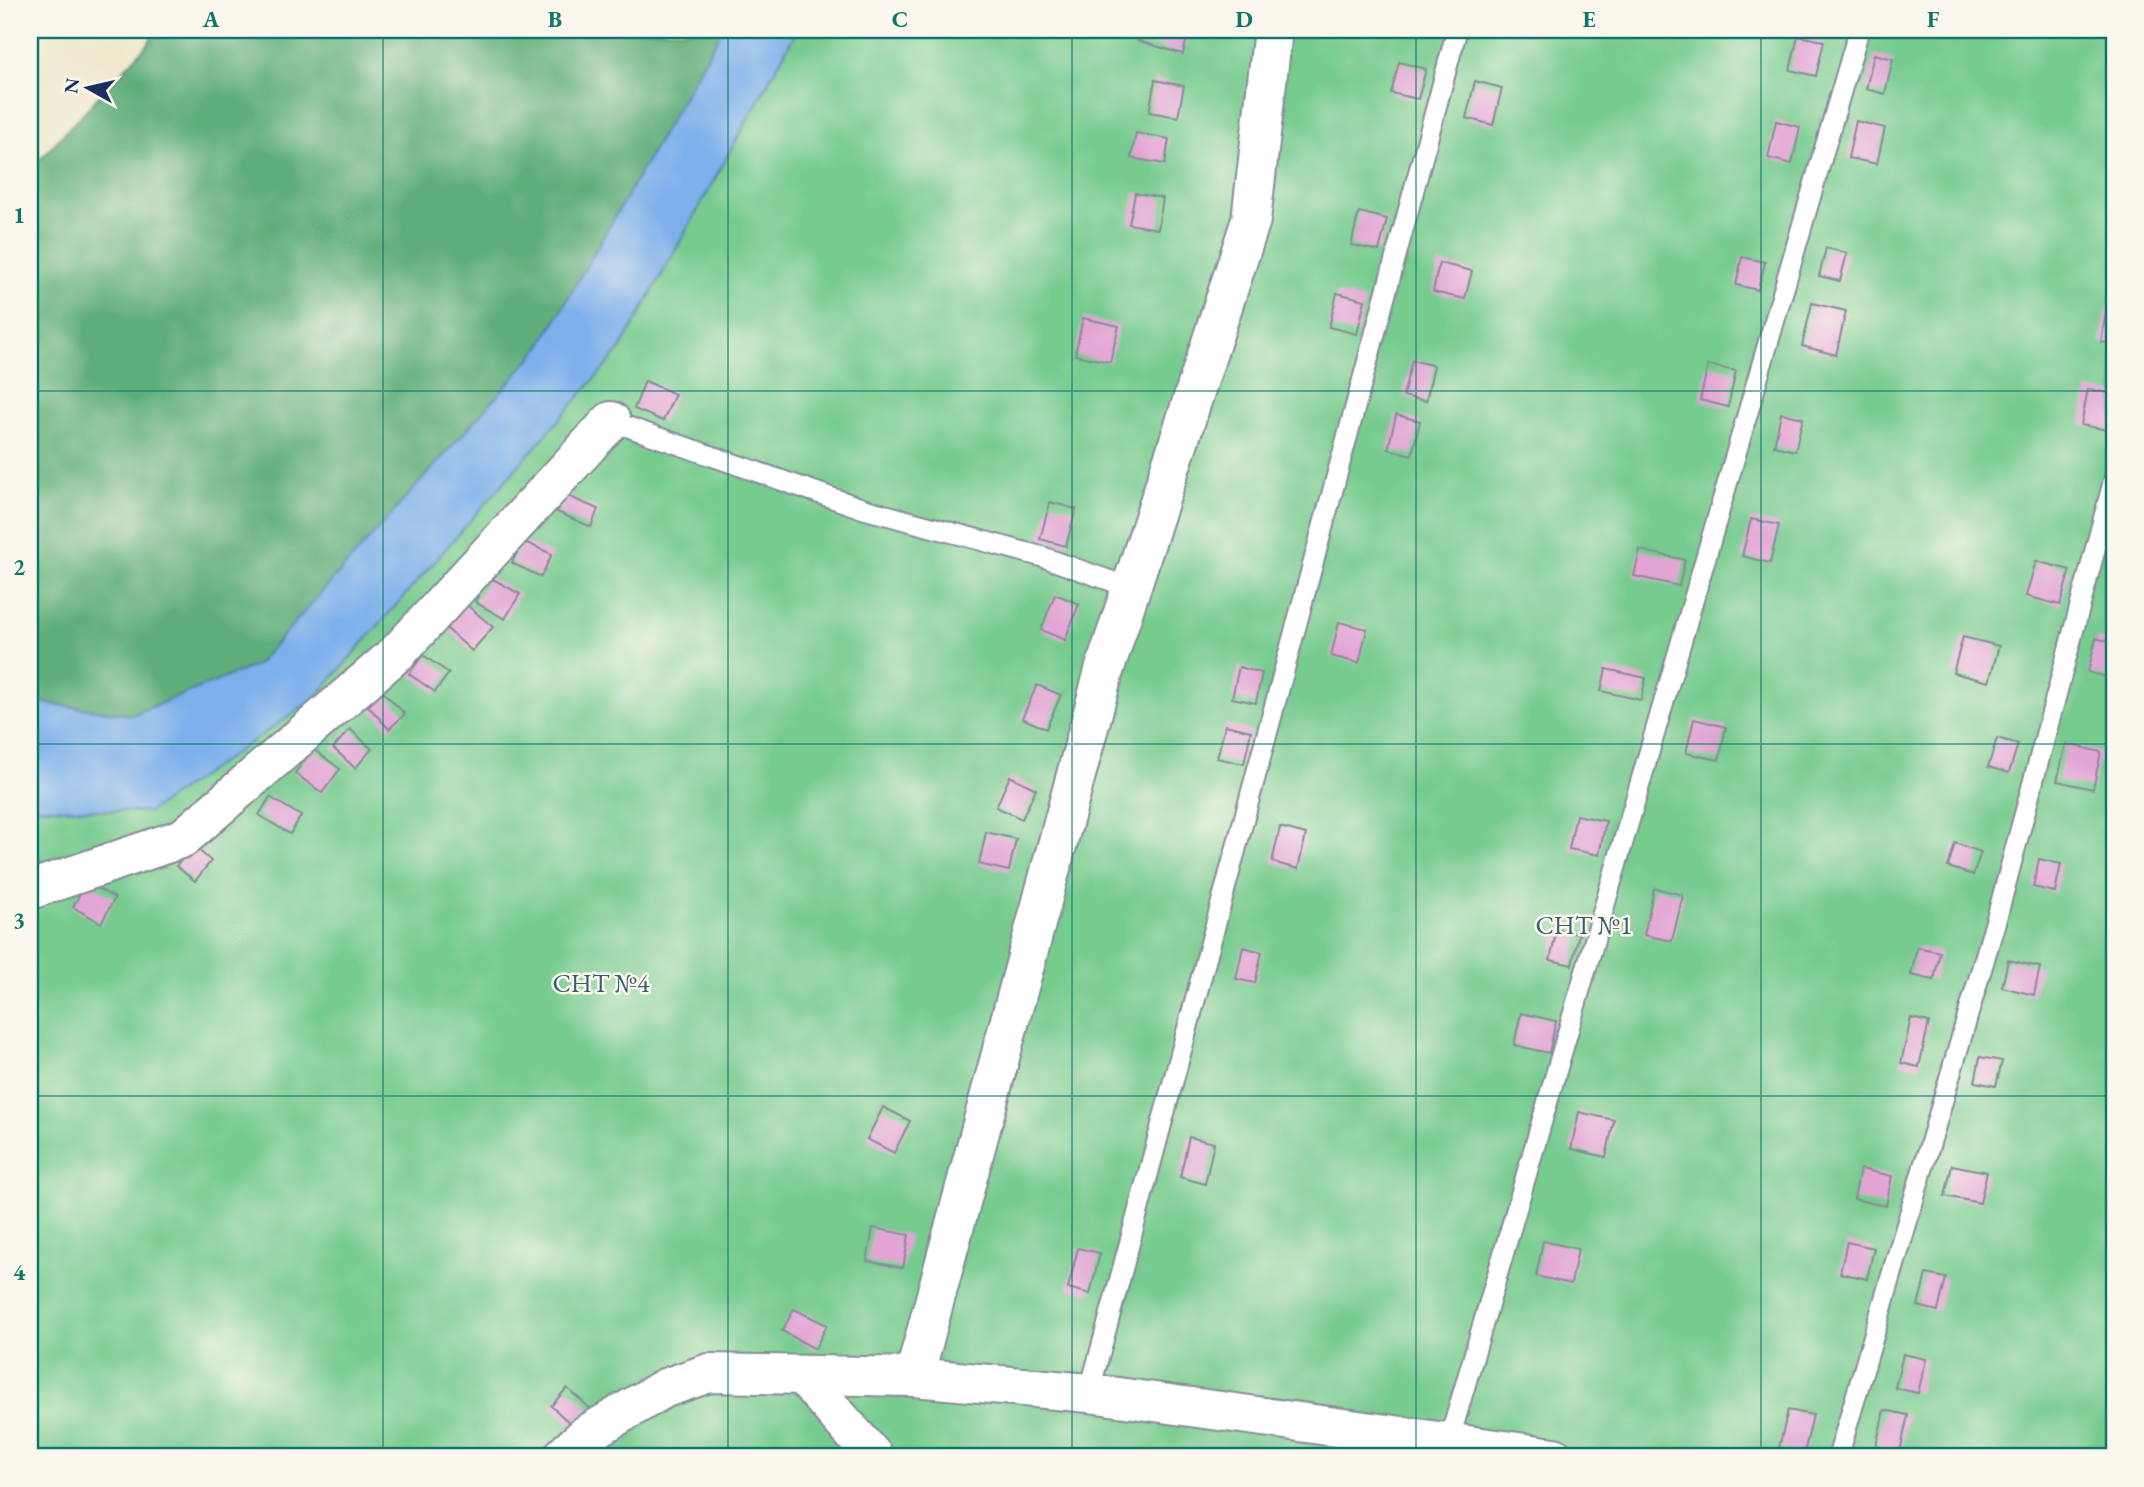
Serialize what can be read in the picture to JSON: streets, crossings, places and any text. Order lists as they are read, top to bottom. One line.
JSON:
{"parks":["СНТ №1","СНТ №4"],"north":"left","grid":{"columns":["A","B","C","D","E","F"],"rows":["1","2","3","4"]}}
